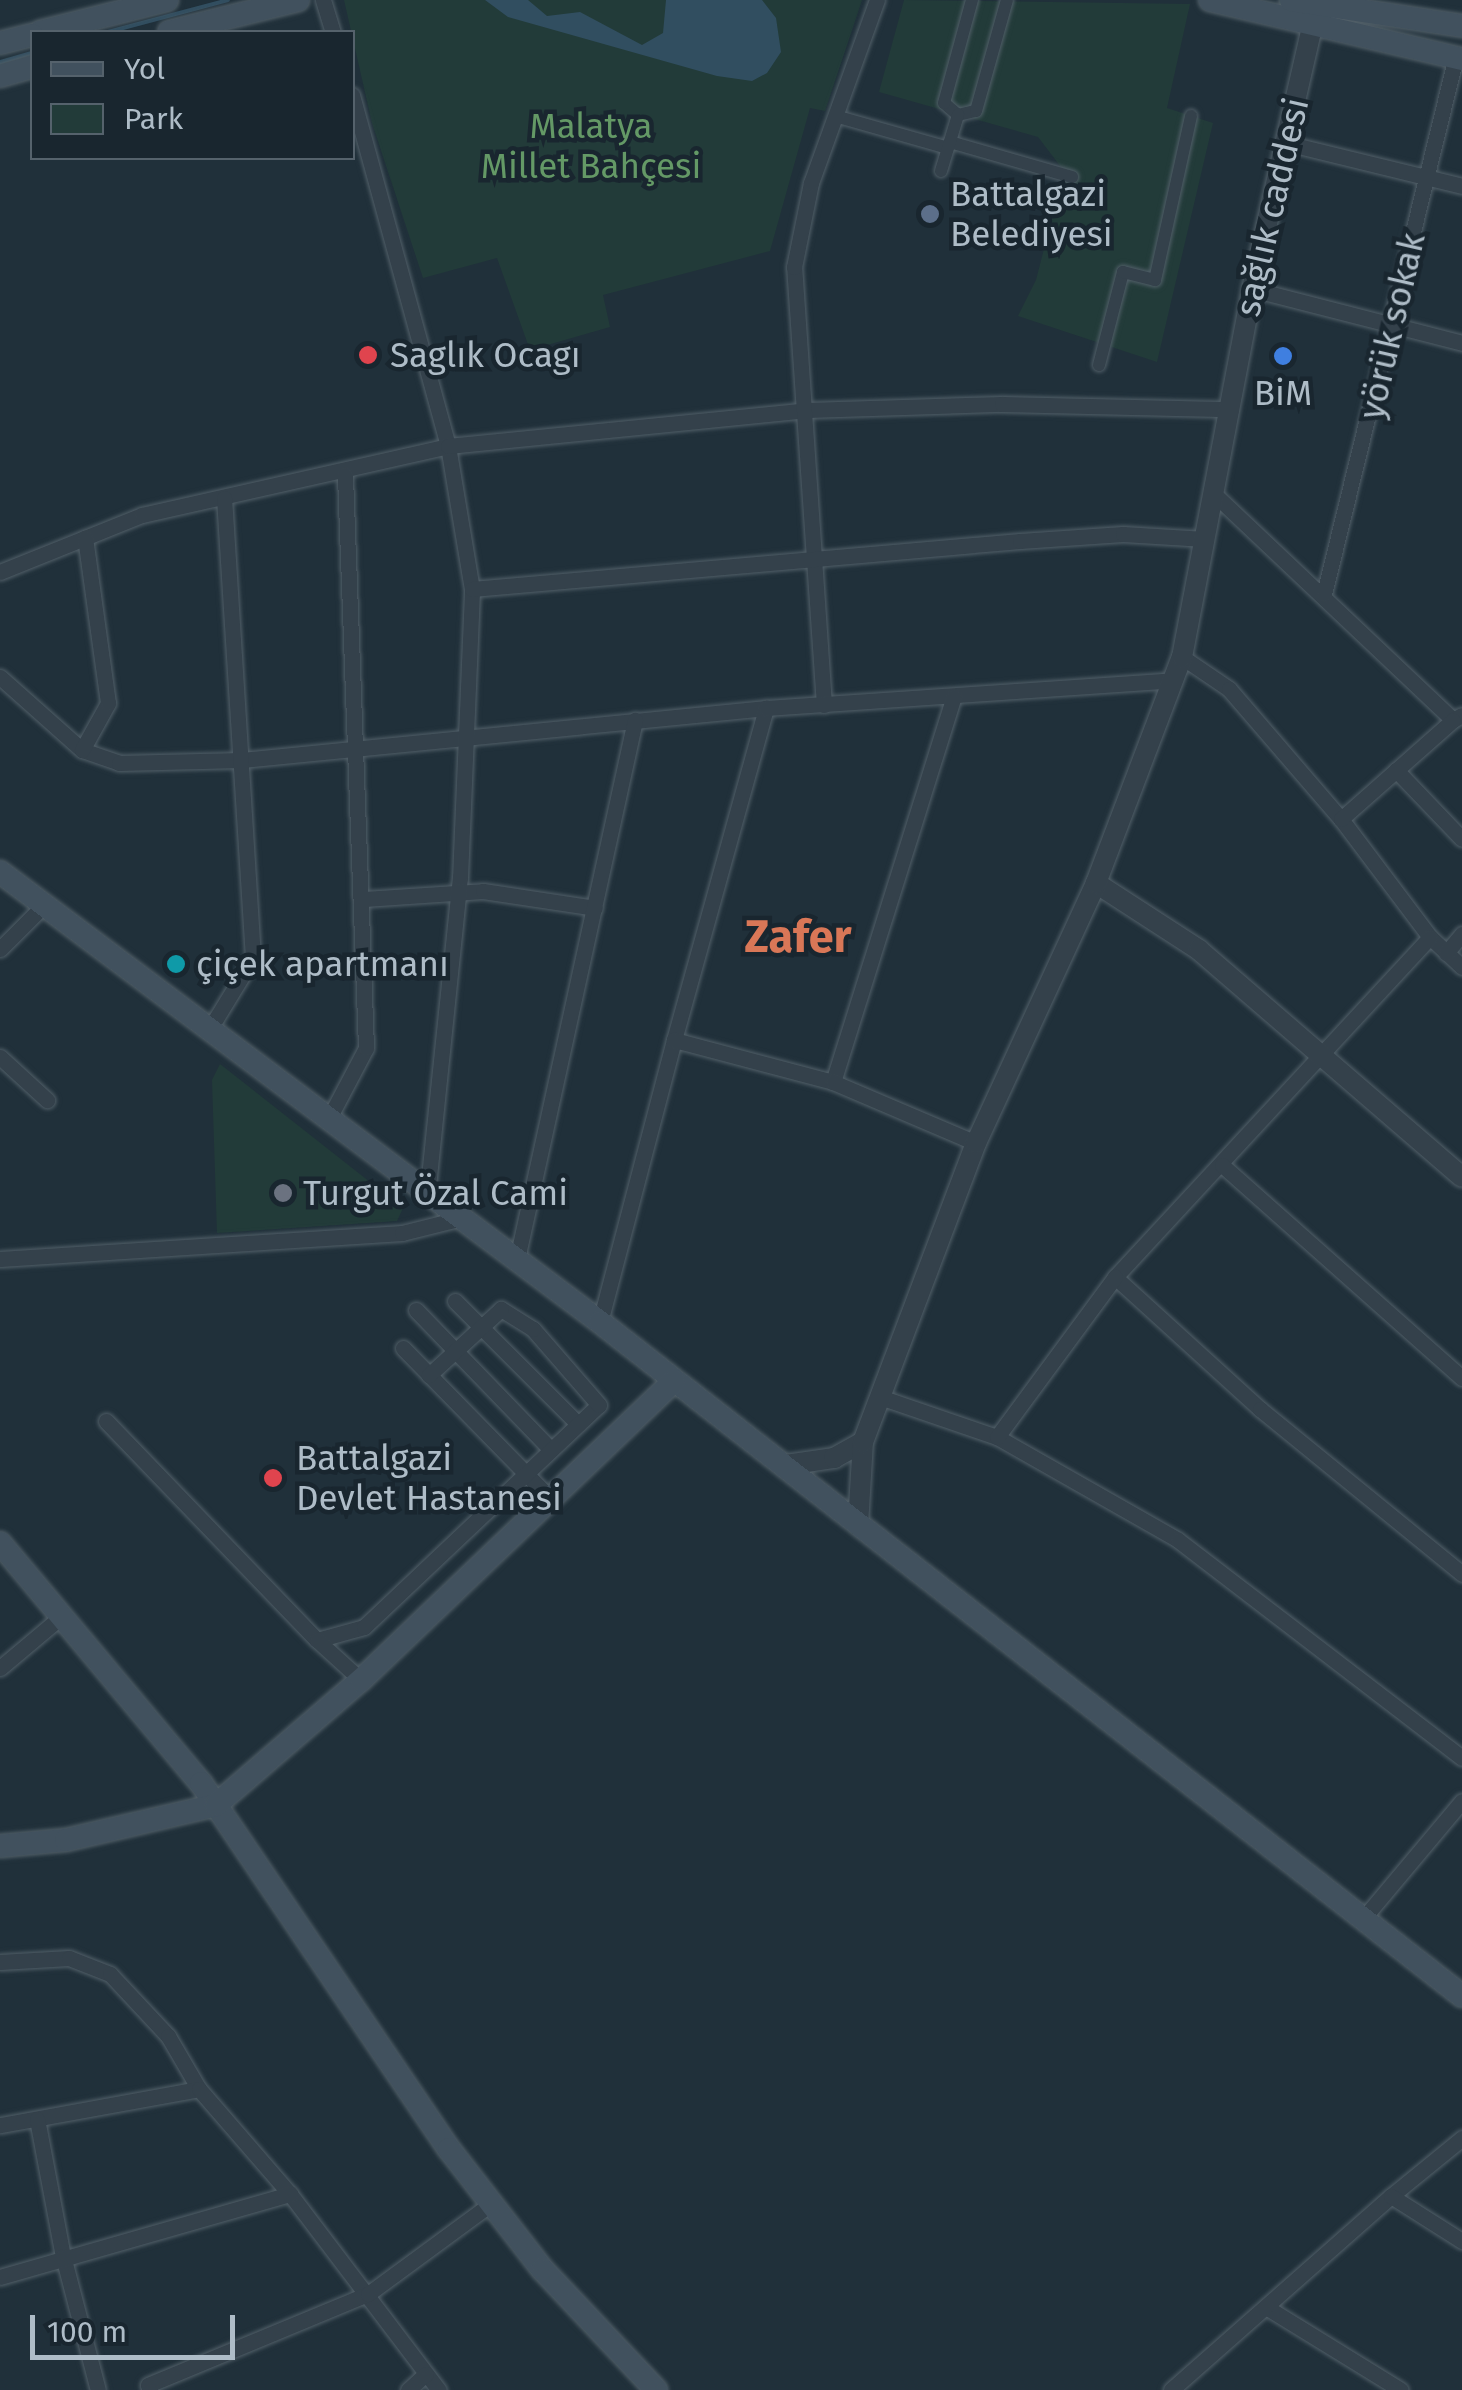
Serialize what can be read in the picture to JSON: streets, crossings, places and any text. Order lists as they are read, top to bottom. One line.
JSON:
{"streets":{"street":["sağlık caddesi","yörük sokak"]},"districts":["Zafer"],"parks":["Malatya Millet Bahçesi"],"places":["Battalgazi Belediyesi","Saglık Ocagı","BiM","çiçek apartmanı","Turgut Özal Cami","Battalgazi Devlet Hastanesi"],"legend":["Yol","Park"],"scale_bar":"100 m"}
